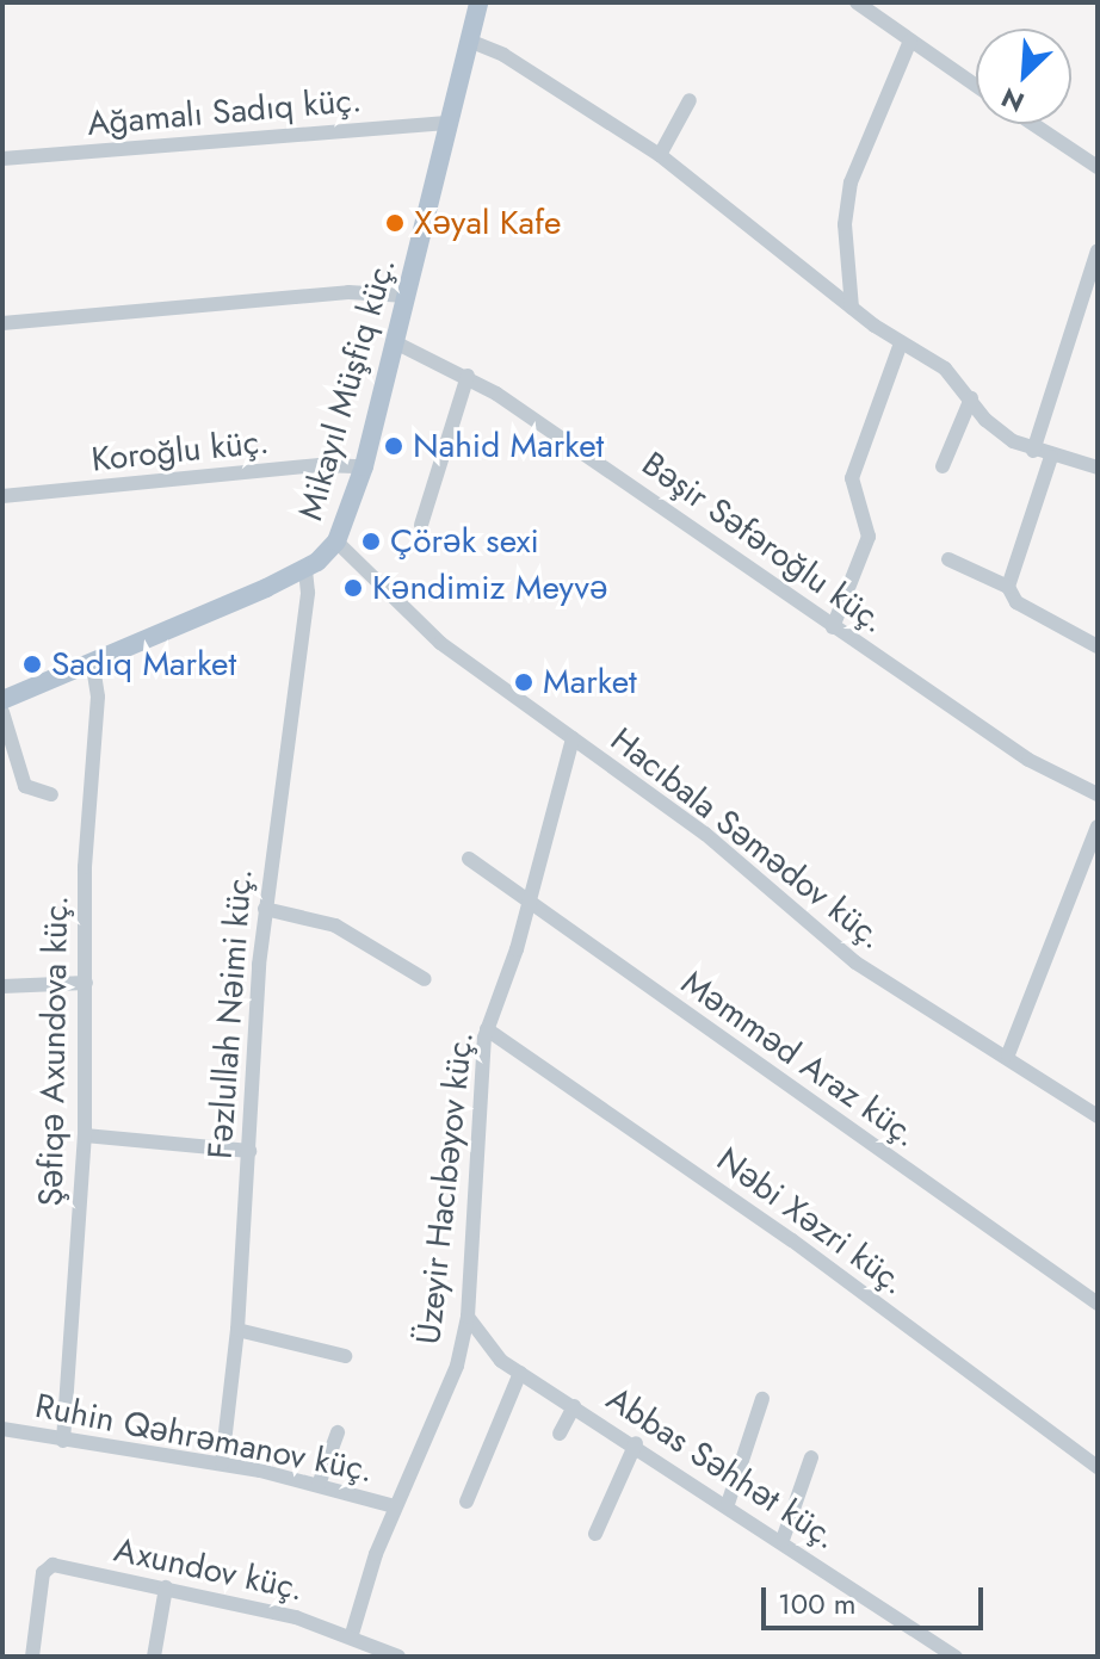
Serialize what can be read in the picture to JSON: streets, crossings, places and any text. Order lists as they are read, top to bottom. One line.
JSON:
{"streets":{"main road":["Mikayıl Müşfiq küç."],"street":["Ağamalı Sadıq küç.","Koroğlu küç.","Bəşir Səfəroğlu küç.","Hacıbala Səmədov küç.","Fəzlullah Nəimi küç.","Şəfiqə Axundova küç.","Məmməd Araz küç.","Üzeyir Hacıbəyov küç.","Nəbi Xəzri küç.","Ruhin Qəhrəmanov küç.","Abbas Səhhət küç.","Axundov küç."]},"crossings":[["Ağamalı Sadıq küç.","Mikayıl Müşfiq küç."],["Mikayıl Müşfiq küç.","Koroğlu küç."],["Mikayıl Müşfiq küç.","Bəşir Səfəroğlu küç."],["Mikayıl Müşfiq küç.","Hacıbala Səmədov küç."],["Mikayıl Müşfiq küç.","Fəzlullah Nəimi küç."],["Mikayıl Müşfiq küç.","Şəfiqə Axundova küç."],["Hacıbala Səmədov küç.","Üzeyir Hacıbəyov küç."],["Fəzlullah Nəimi küç.","Ruhin Qəhrəmanov küç."],["Şəfiqə Axundova küç.","Ruhin Qəhrəmanov küç."],["Məmməd Araz küç.","Üzeyir Hacıbəyov küç."],["Üzeyir Hacıbəyov küç.","Nəbi Xəzri küç."],["Üzeyir Hacıbəyov küç.","Ruhin Qəhrəmanov küç."],["Üzeyir Hacıbəyov küç.","Abbas Səhhət küç."],["Üzeyir Hacıbəyov küç.","Axundov küç."]],"places":["Xəyal Kafe","Nahid Market","Çörək sexi","Kəndimiz Meyvə","Sadıq Market","Market"],"scale_bar":"100 m","north":"bottom left"}
